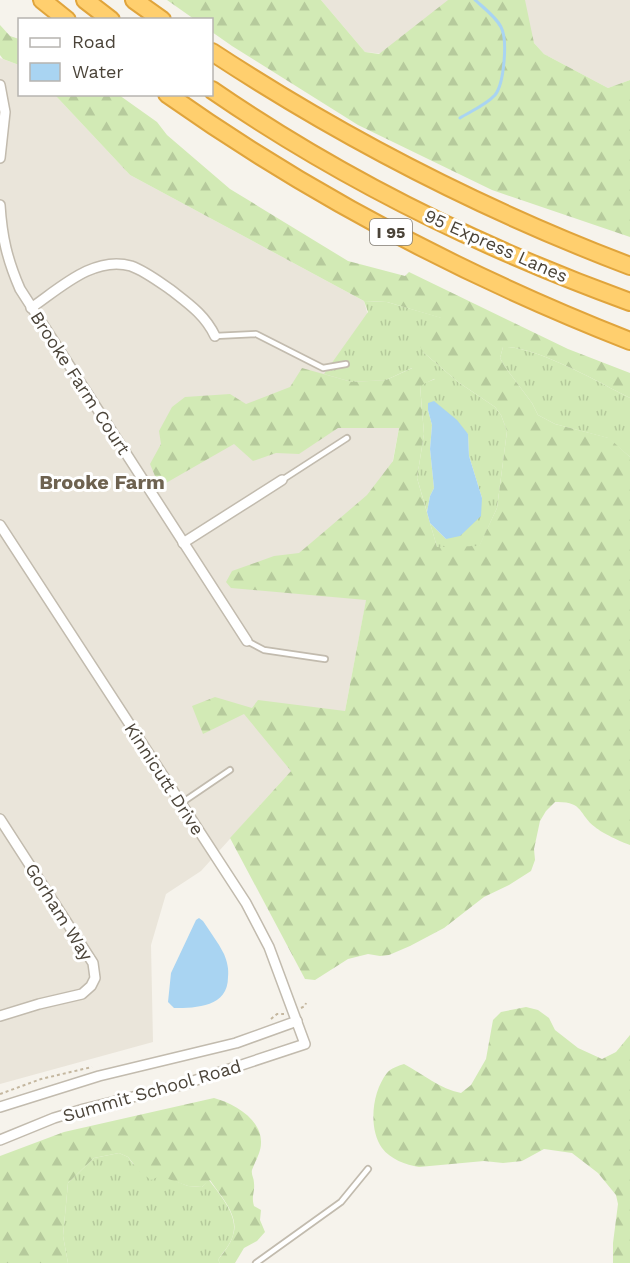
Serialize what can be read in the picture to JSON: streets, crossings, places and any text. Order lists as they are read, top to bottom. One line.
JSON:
{"streets":{"highway":["I 95","95 Express Lanes"],"street":["Brooke Farm Court","Kinnicutt Drive","Gorham Way","Summit School Road"]},"crossings":[["Kinnicutt Drive","Summit School Road"]],"districts":["Brooke Farm"],"legend":["Road","Water"]}
